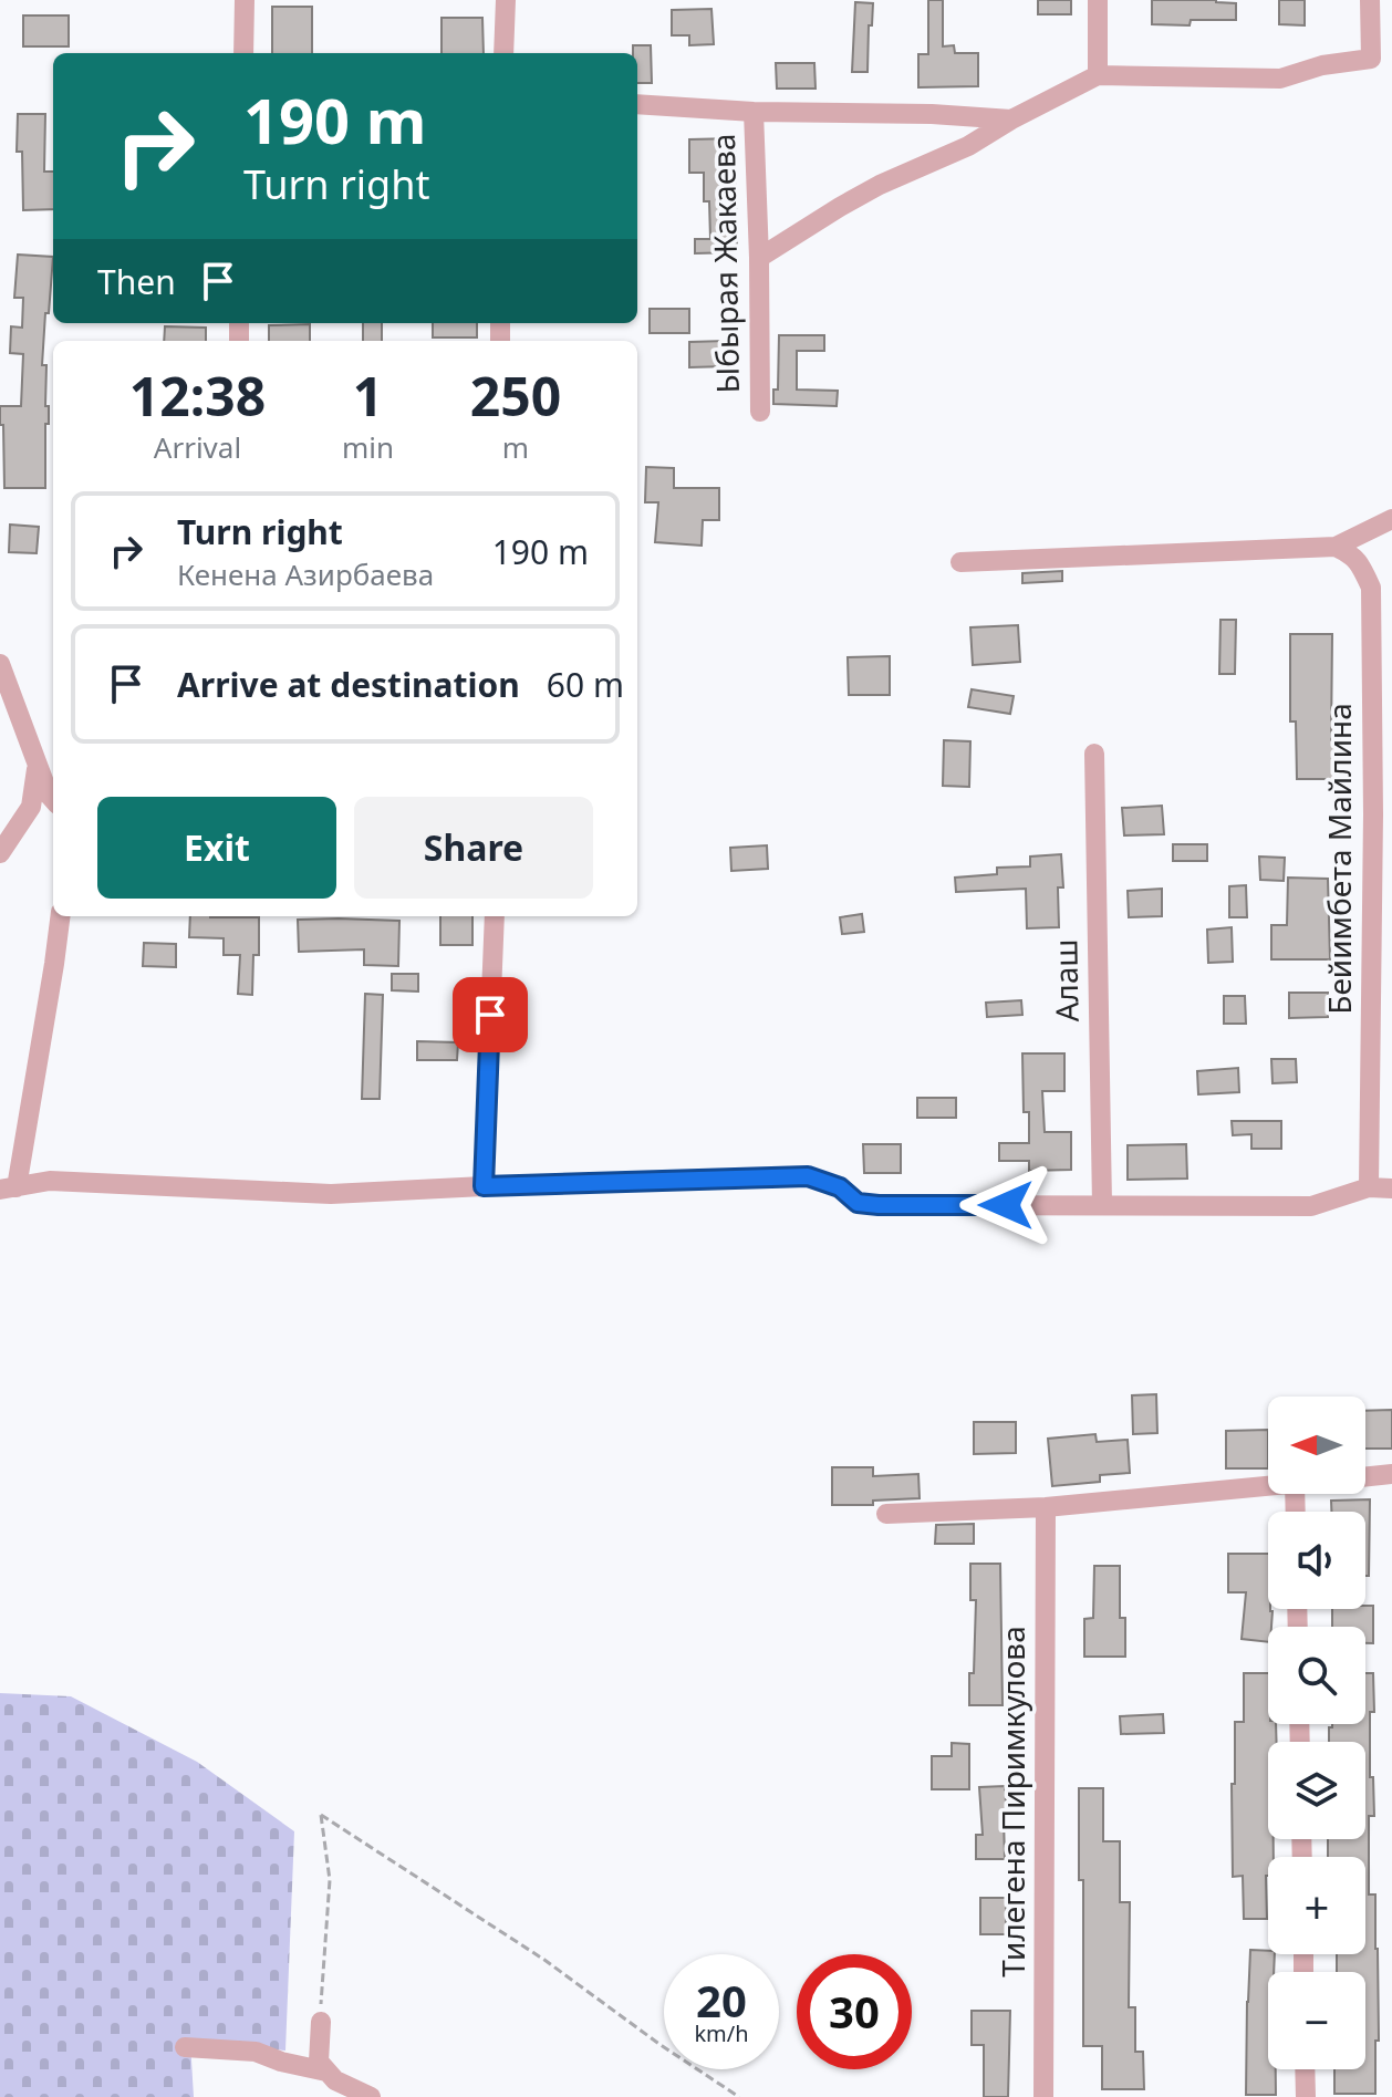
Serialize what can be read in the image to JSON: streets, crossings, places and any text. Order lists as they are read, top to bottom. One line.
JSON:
{"streets":{"street":["Ыбырая Жакаева","Бейимбета Майлина","Алаш","Тилегена Пиримкулова"]},"north":"left","page":{"turn":["190 m","Turn right"],"then":"Then","eta":["12:38","Arrival","1","min","250","m"],"list":[{"name":"Turn right","note":"Кенена Азирбаева","value":"190 m"},{"name":"Arrive at destination","value":"60 m"}],"buttons":["Exit","Share"],"map_buttons":["+","−"],"speed":"20 km/h","limit":"30"}}
